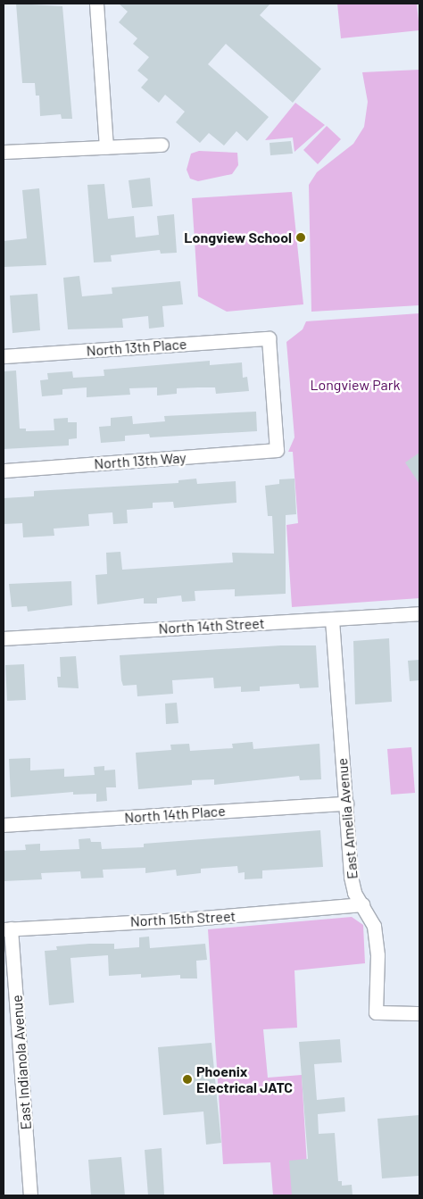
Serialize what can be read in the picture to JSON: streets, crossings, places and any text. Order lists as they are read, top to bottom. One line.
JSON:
{"streets":{"street":["North 13th Place","North 13th Way","North 14th Street","North 14th Place","East Amelia Avenue","North 15th Street","East Indianola Avenue"]},"crossings":[["North 13th Place","North 13th Way"],["North 14th Street","East Amelia Avenue"],["North 14th Place","East Amelia Avenue"],["East Amelia Avenue","North 15th Street"],["North 15th Street","East Indianola Avenue"]],"parks":["Longview Park"],"places":["Longview School","Phoenix Electrical JATC"]}
